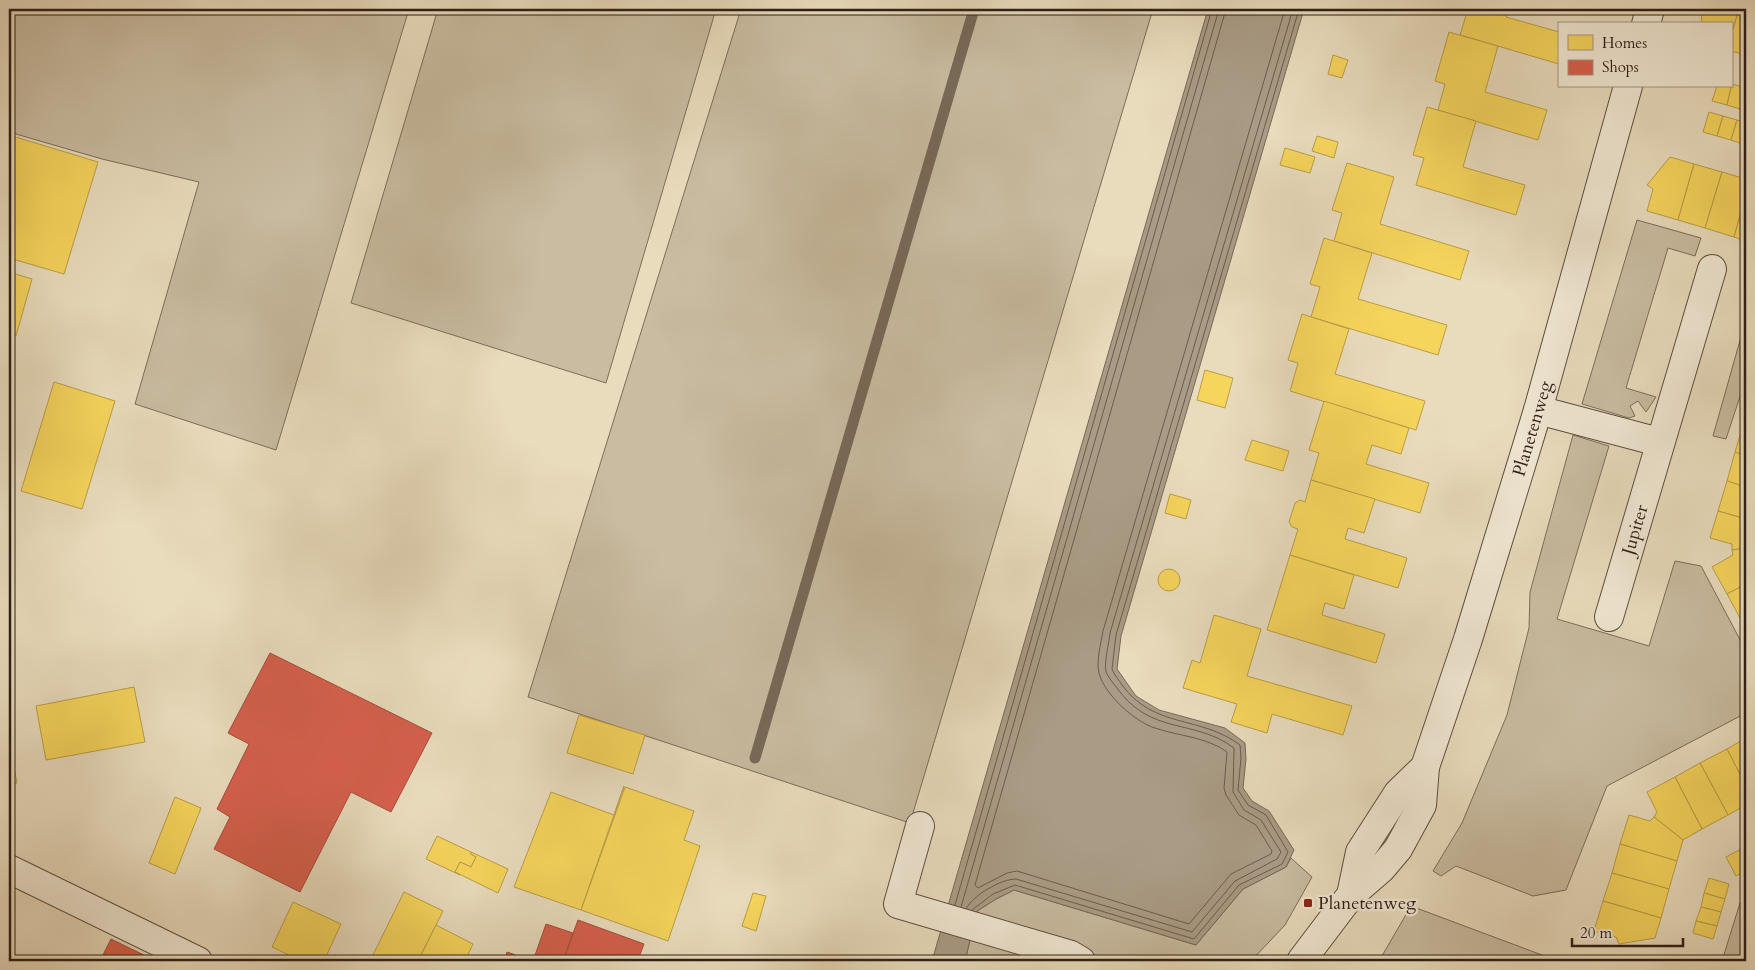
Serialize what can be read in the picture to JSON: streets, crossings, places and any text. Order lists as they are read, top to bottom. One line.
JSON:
{"streets":{"street":["Planetenweg","Jupiter"]},"places":{"transit":["Planetenweg"]},"legend":["Homes","Shops"],"scale_bar":"20 m"}
